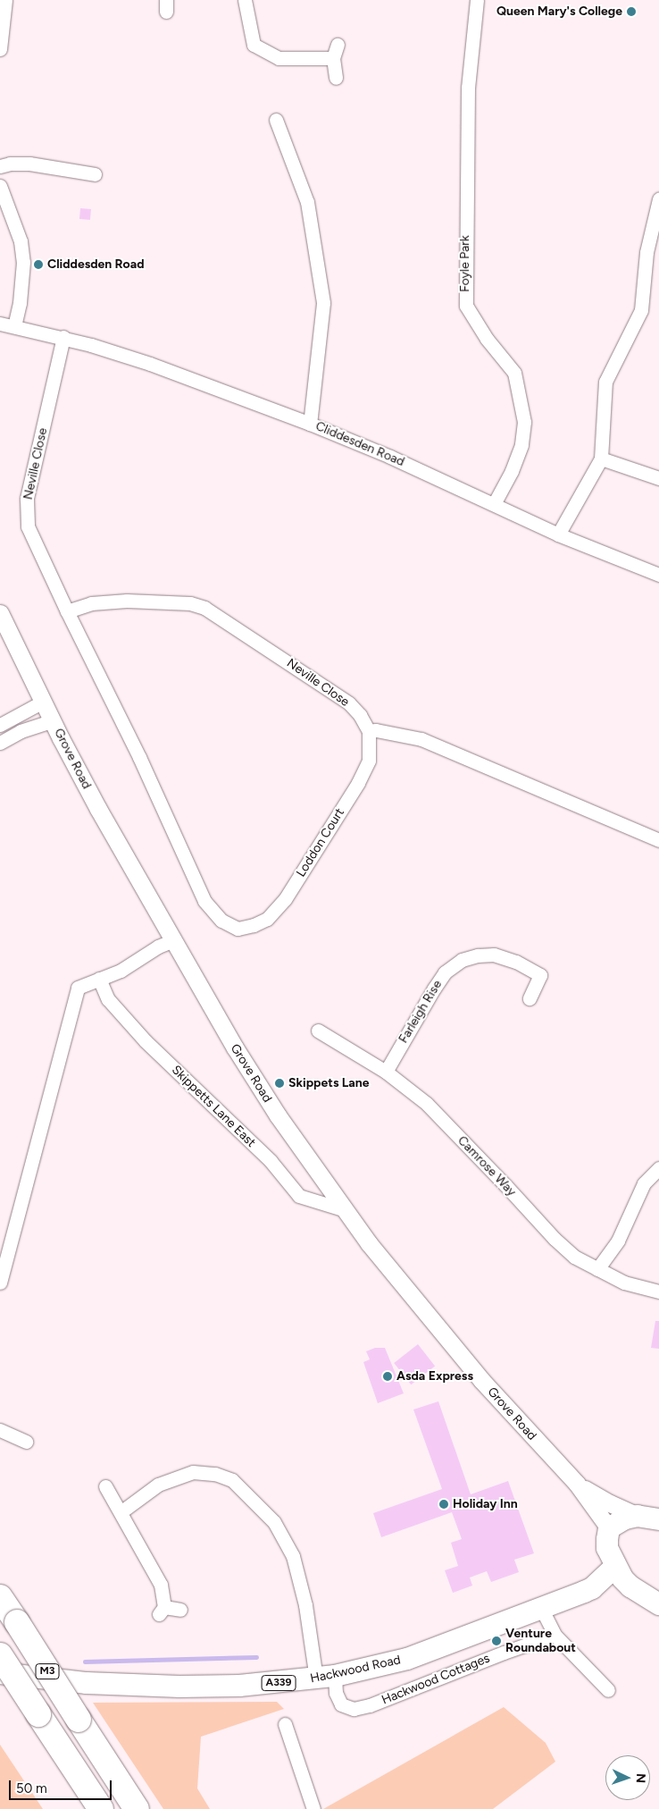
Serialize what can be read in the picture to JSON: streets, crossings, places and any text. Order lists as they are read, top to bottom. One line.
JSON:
{"streets":{"highway":["M3"],"main road":["Hackwood Road","A339"],"street":["Foyle Park","Cliddesden Road","Neville Close","Grove Road","Loddon Court","Farleigh Rise","Skippetts Lane East","Camrose Way","Hackwood Cottages"]},"crossings":[["Foyle Park","Cliddesden Road"],["Cliddesden Road","Neville Close"],["Neville Close","Loddon Court"],["Grove Road","Skippetts Lane East"],["Farleigh Rise","Camrose Way"],["Hackwood Road","Hackwood Cottages"]],"places":["Queen Mary's College","Cliddesden Road","Skippets Lane","Asda Express","Holiday Inn","Venture Roundabout"],"scale_bar":"50 m","north":"right"}
